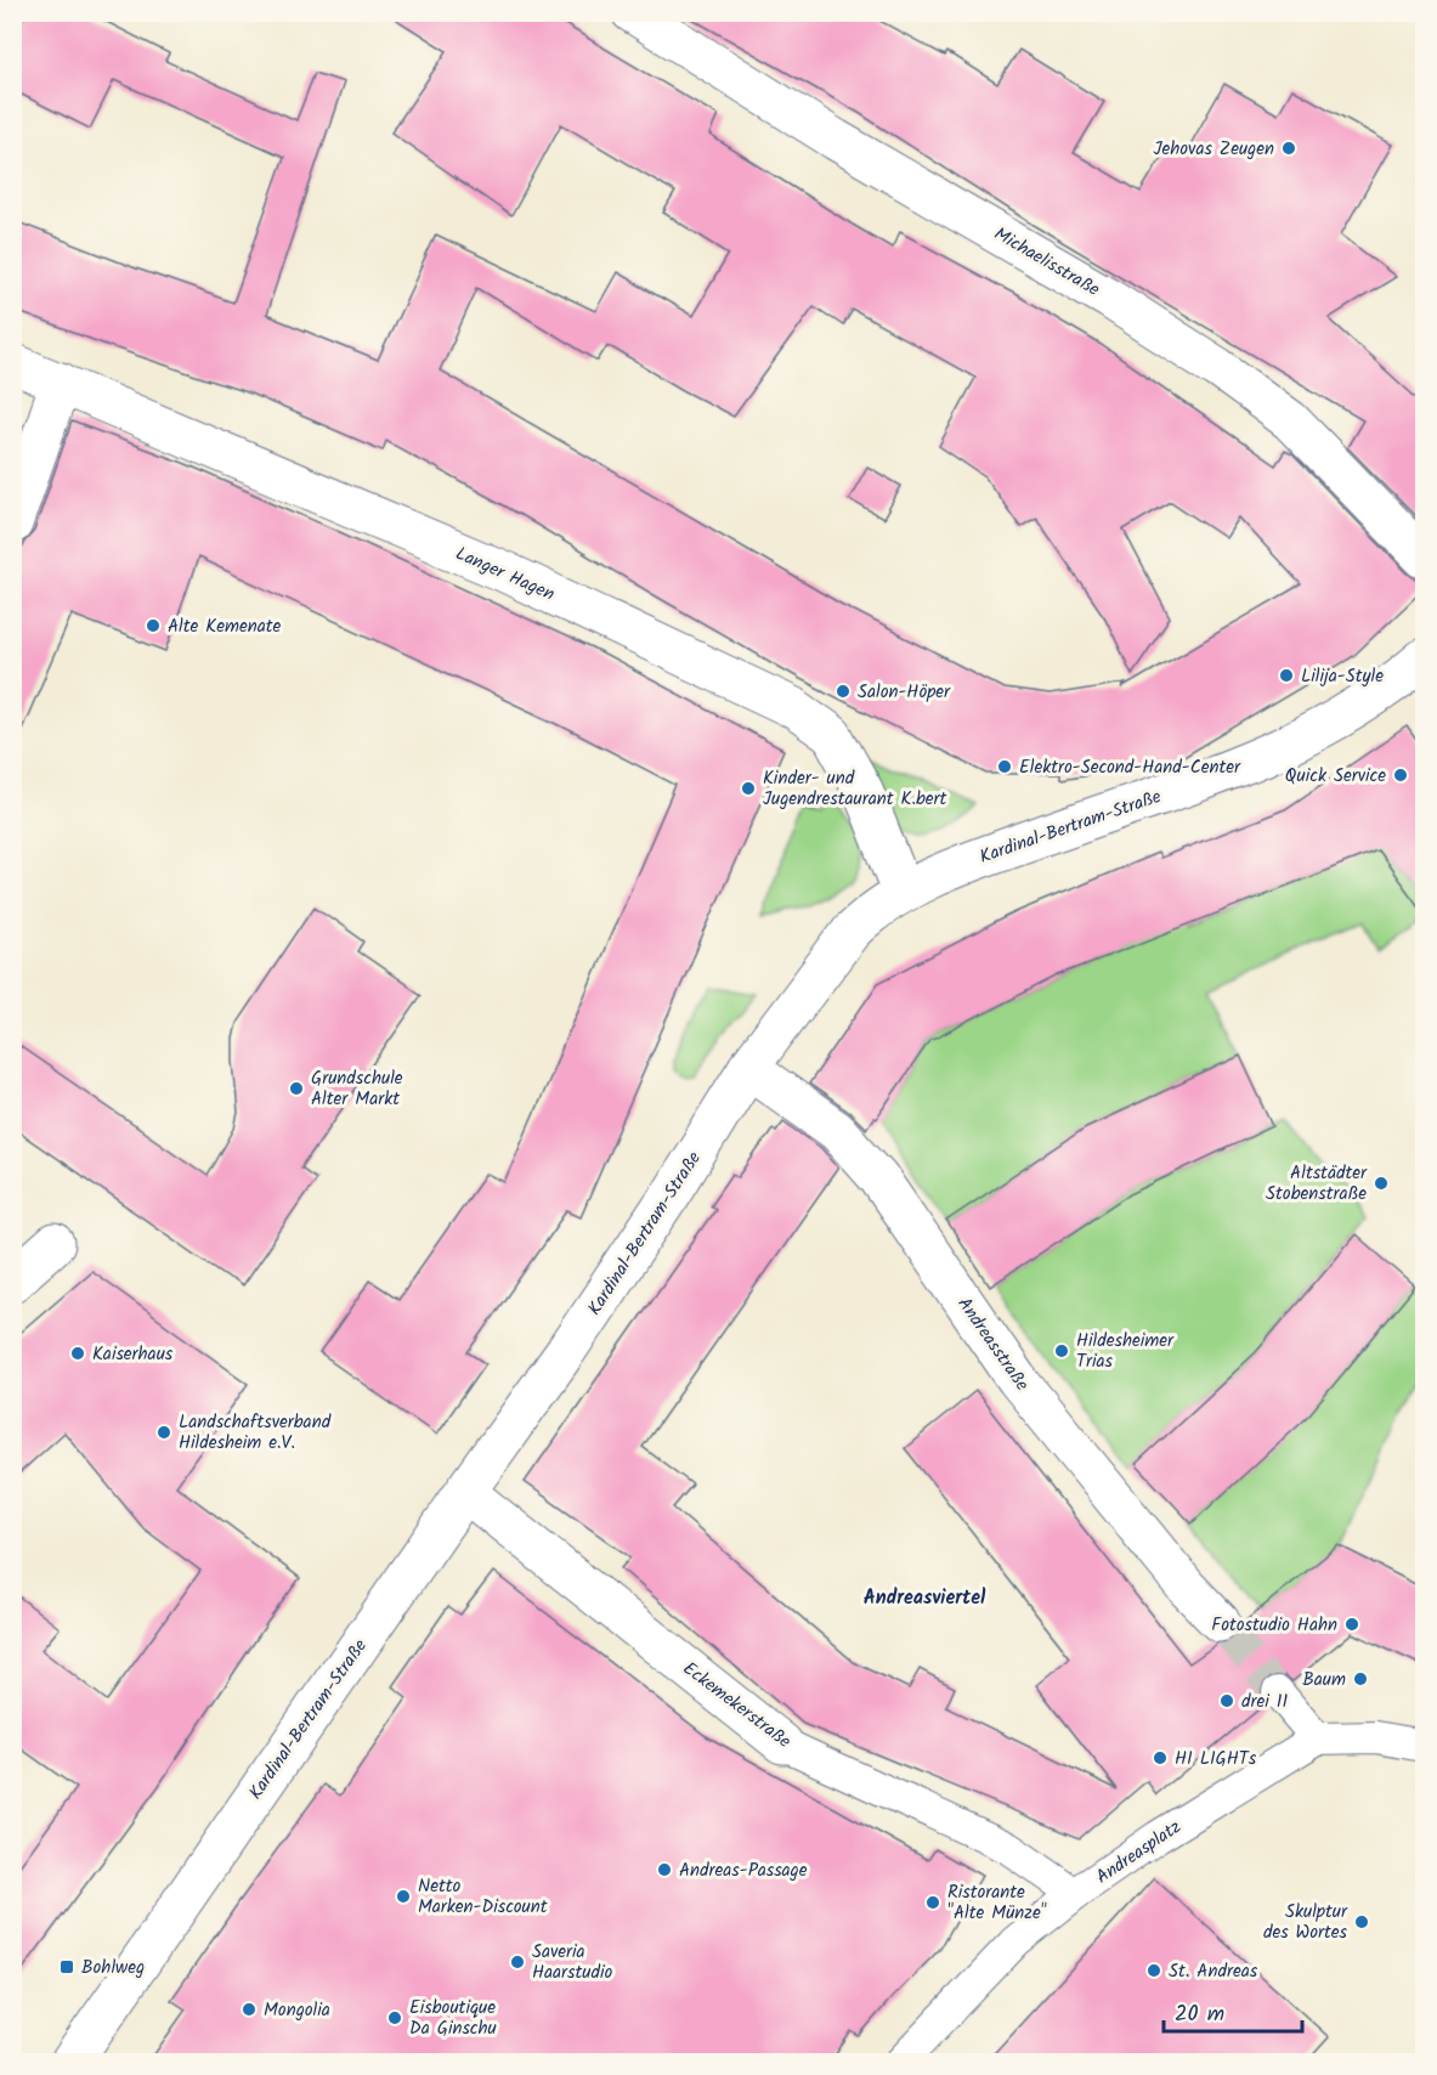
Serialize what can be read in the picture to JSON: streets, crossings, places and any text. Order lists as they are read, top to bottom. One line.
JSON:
{"streets":{"street":["Michaelisstraße","Langer Hagen","Kardinal-Bertram-Straße","Andreasstraße","Eckemekerstraße","Andreasplatz"]},"crossings":[["Langer Hagen","Kardinal-Bertram-Straße"],["Kardinal-Bertram-Straße","Andreasstraße"],["Kardinal-Bertram-Straße","Eckemekerstraße"],["Eckemekerstraße","Andreasplatz"]],"districts":["Andreasviertel"],"places":{"other":["Jehovas Zeugen","Alte Kemenate","Lilija-Style","Salon-Höper","Elektro-Second-Hand-Center","Quick Service","Kinder- und Jugendrestaurant K.bert","Grundschule Alter Markt","Altstädter Stobenstraße","Hildesheimer Trias","Kaiserhaus","Landschaftsverband Hildesheim e.V.","Fotostudio Hahn","Baum","drei 11","HI LIGHTs","Andreas-Passage","Netto Marken-Discount","Ristorante \"Alte Münze\"","Skulptur des Wortes","Saveria Haarstudio","St. Andreas","Mongolia","Eisboutique Da Ginschu"],"transit":["Bohlweg"]},"scale_bar":"20 m"}
